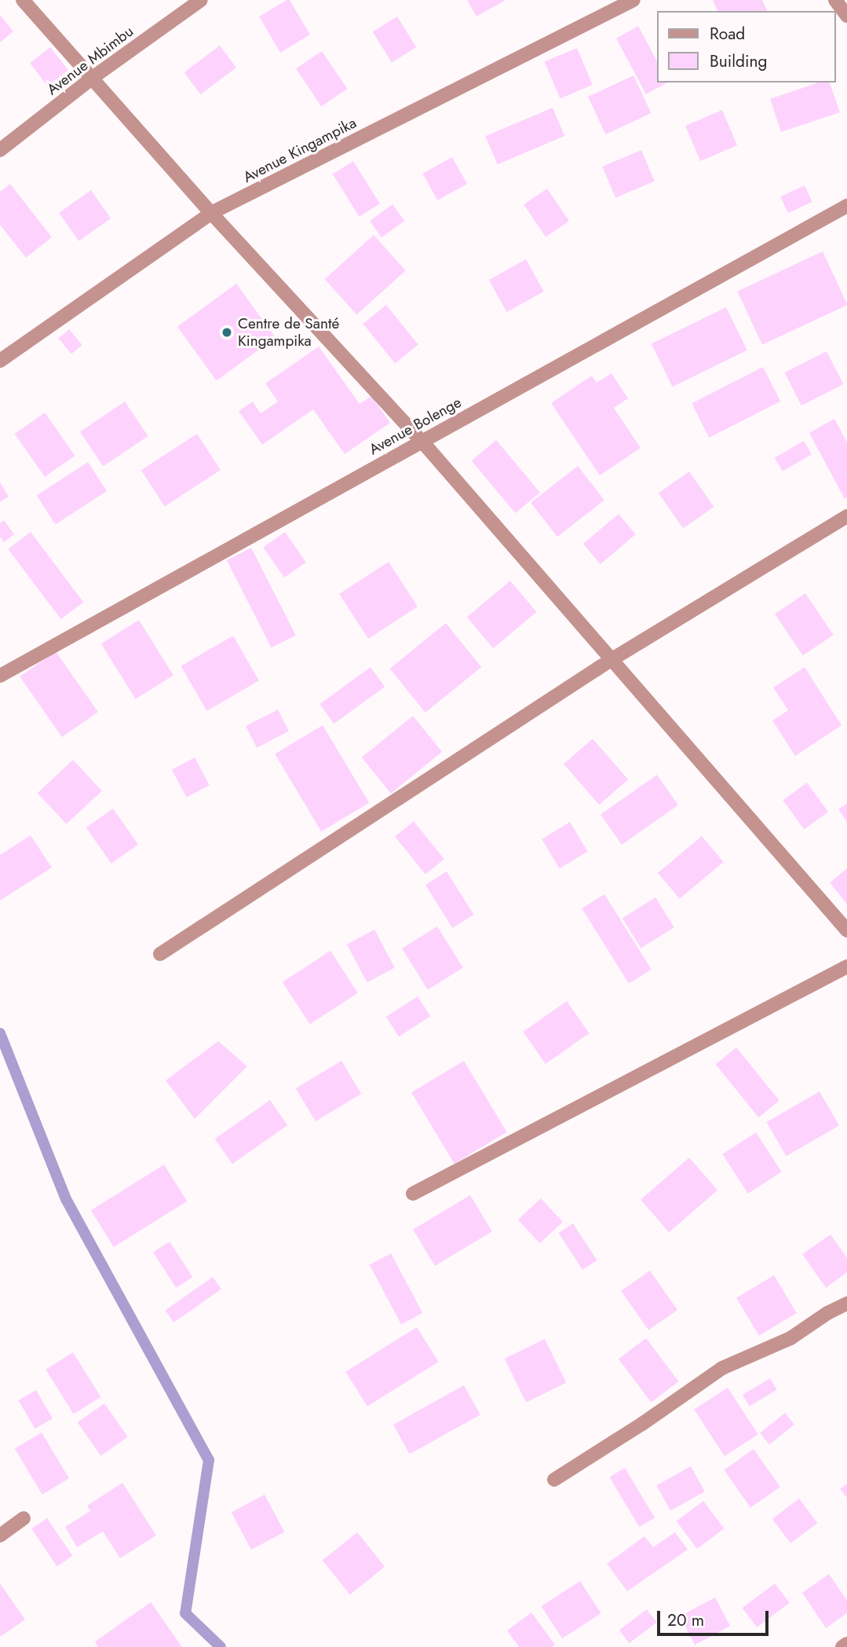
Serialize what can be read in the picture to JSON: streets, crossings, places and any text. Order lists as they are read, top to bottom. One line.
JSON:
{"streets":{"street":["Avenue Mbimbu","Avenue Kingampika","Avenue Bolenge"]},"places":["Centre de Santé Kingampika"],"legend":["Road","Building"],"scale_bar":"20 m"}
